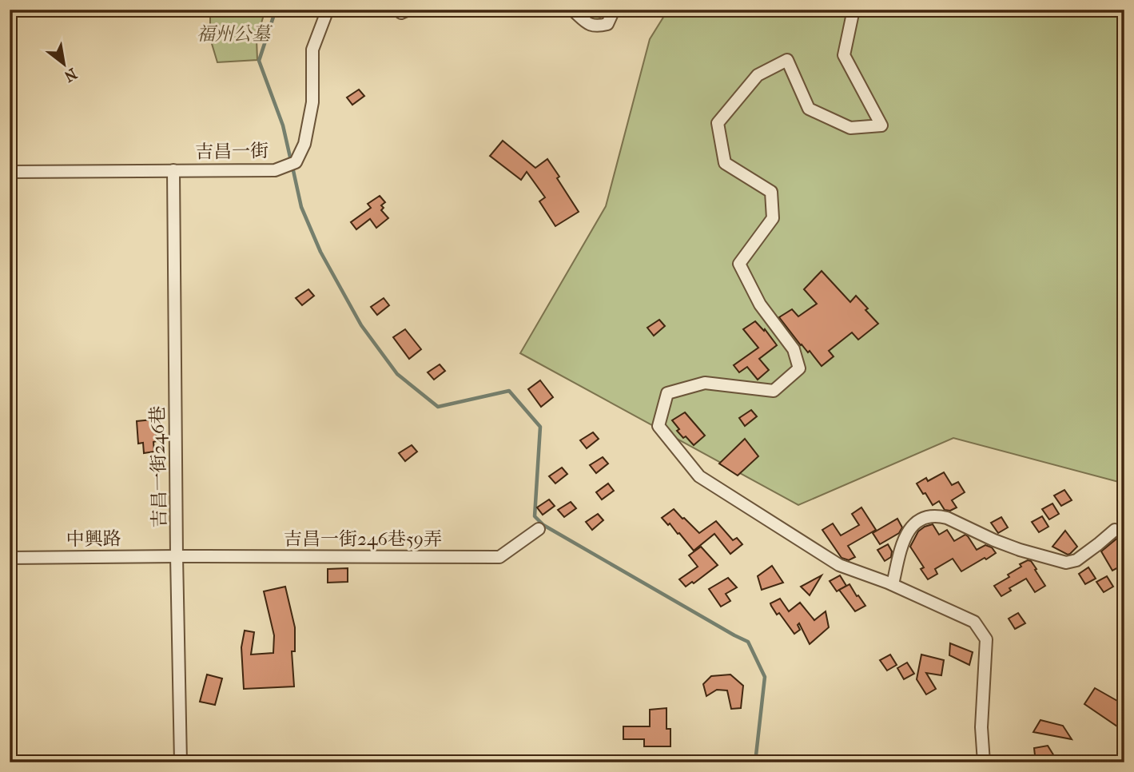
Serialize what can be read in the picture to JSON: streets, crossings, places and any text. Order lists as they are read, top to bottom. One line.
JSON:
{"streets":{"street":["吉昌一街","吉昌一街246巷","中興路","吉昌一街246巷59弄"]},"crossings":[["吉昌一街","吉昌一街246巷"],["吉昌一街246巷","中興路"],["吉昌一街246巷","吉昌一街246巷59弄"],["中興路","吉昌一街246巷59弄"]],"parks":["福州公墓"],"north":"bottom right"}
